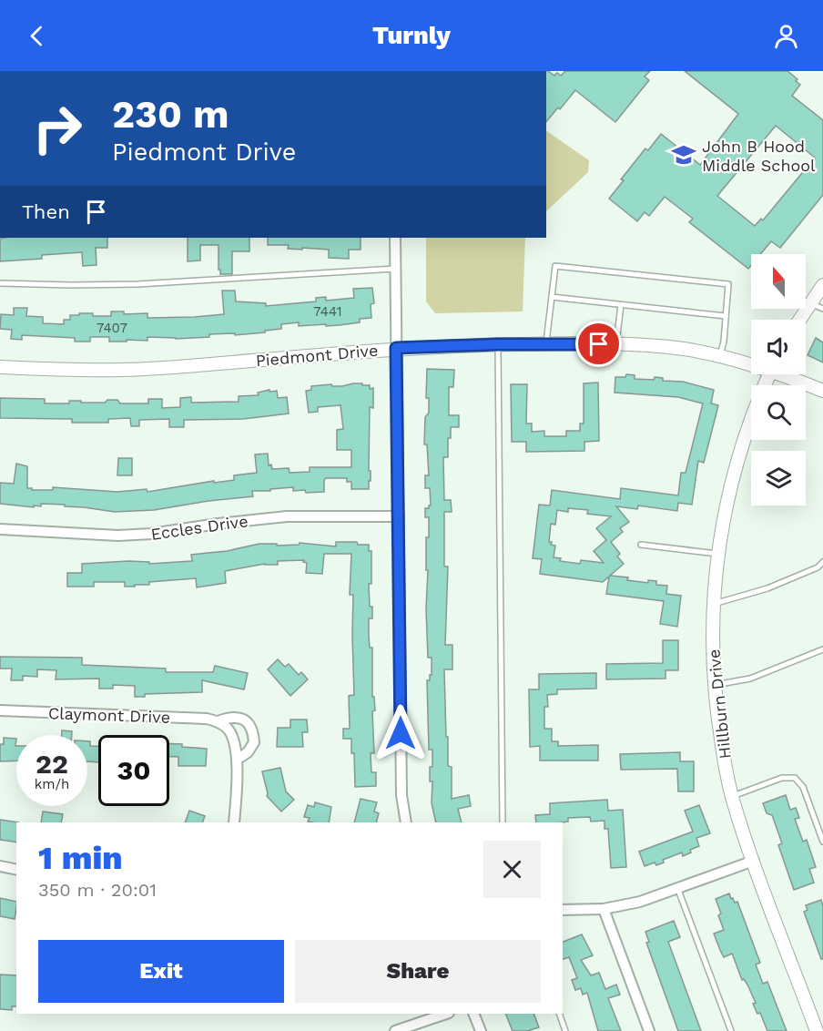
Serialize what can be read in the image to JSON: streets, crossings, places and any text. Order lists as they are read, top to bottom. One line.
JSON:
{"streets":{"street":["Piedmont Drive","Eccles Drive","Hillburn Drive","Claymont Drive"]},"places":{"school or university":["John B Hood Middle School"]},"house_numbers":["7441","7407"],"north":"top","page":{"header":"Turnly","turn":["230 m","Piedmont Drive"],"then":"Then","speed":"22 km/h","limit":"30","heading":["1 min","350 m · 20:01"],"buttons":["Exit","Share"]}}
